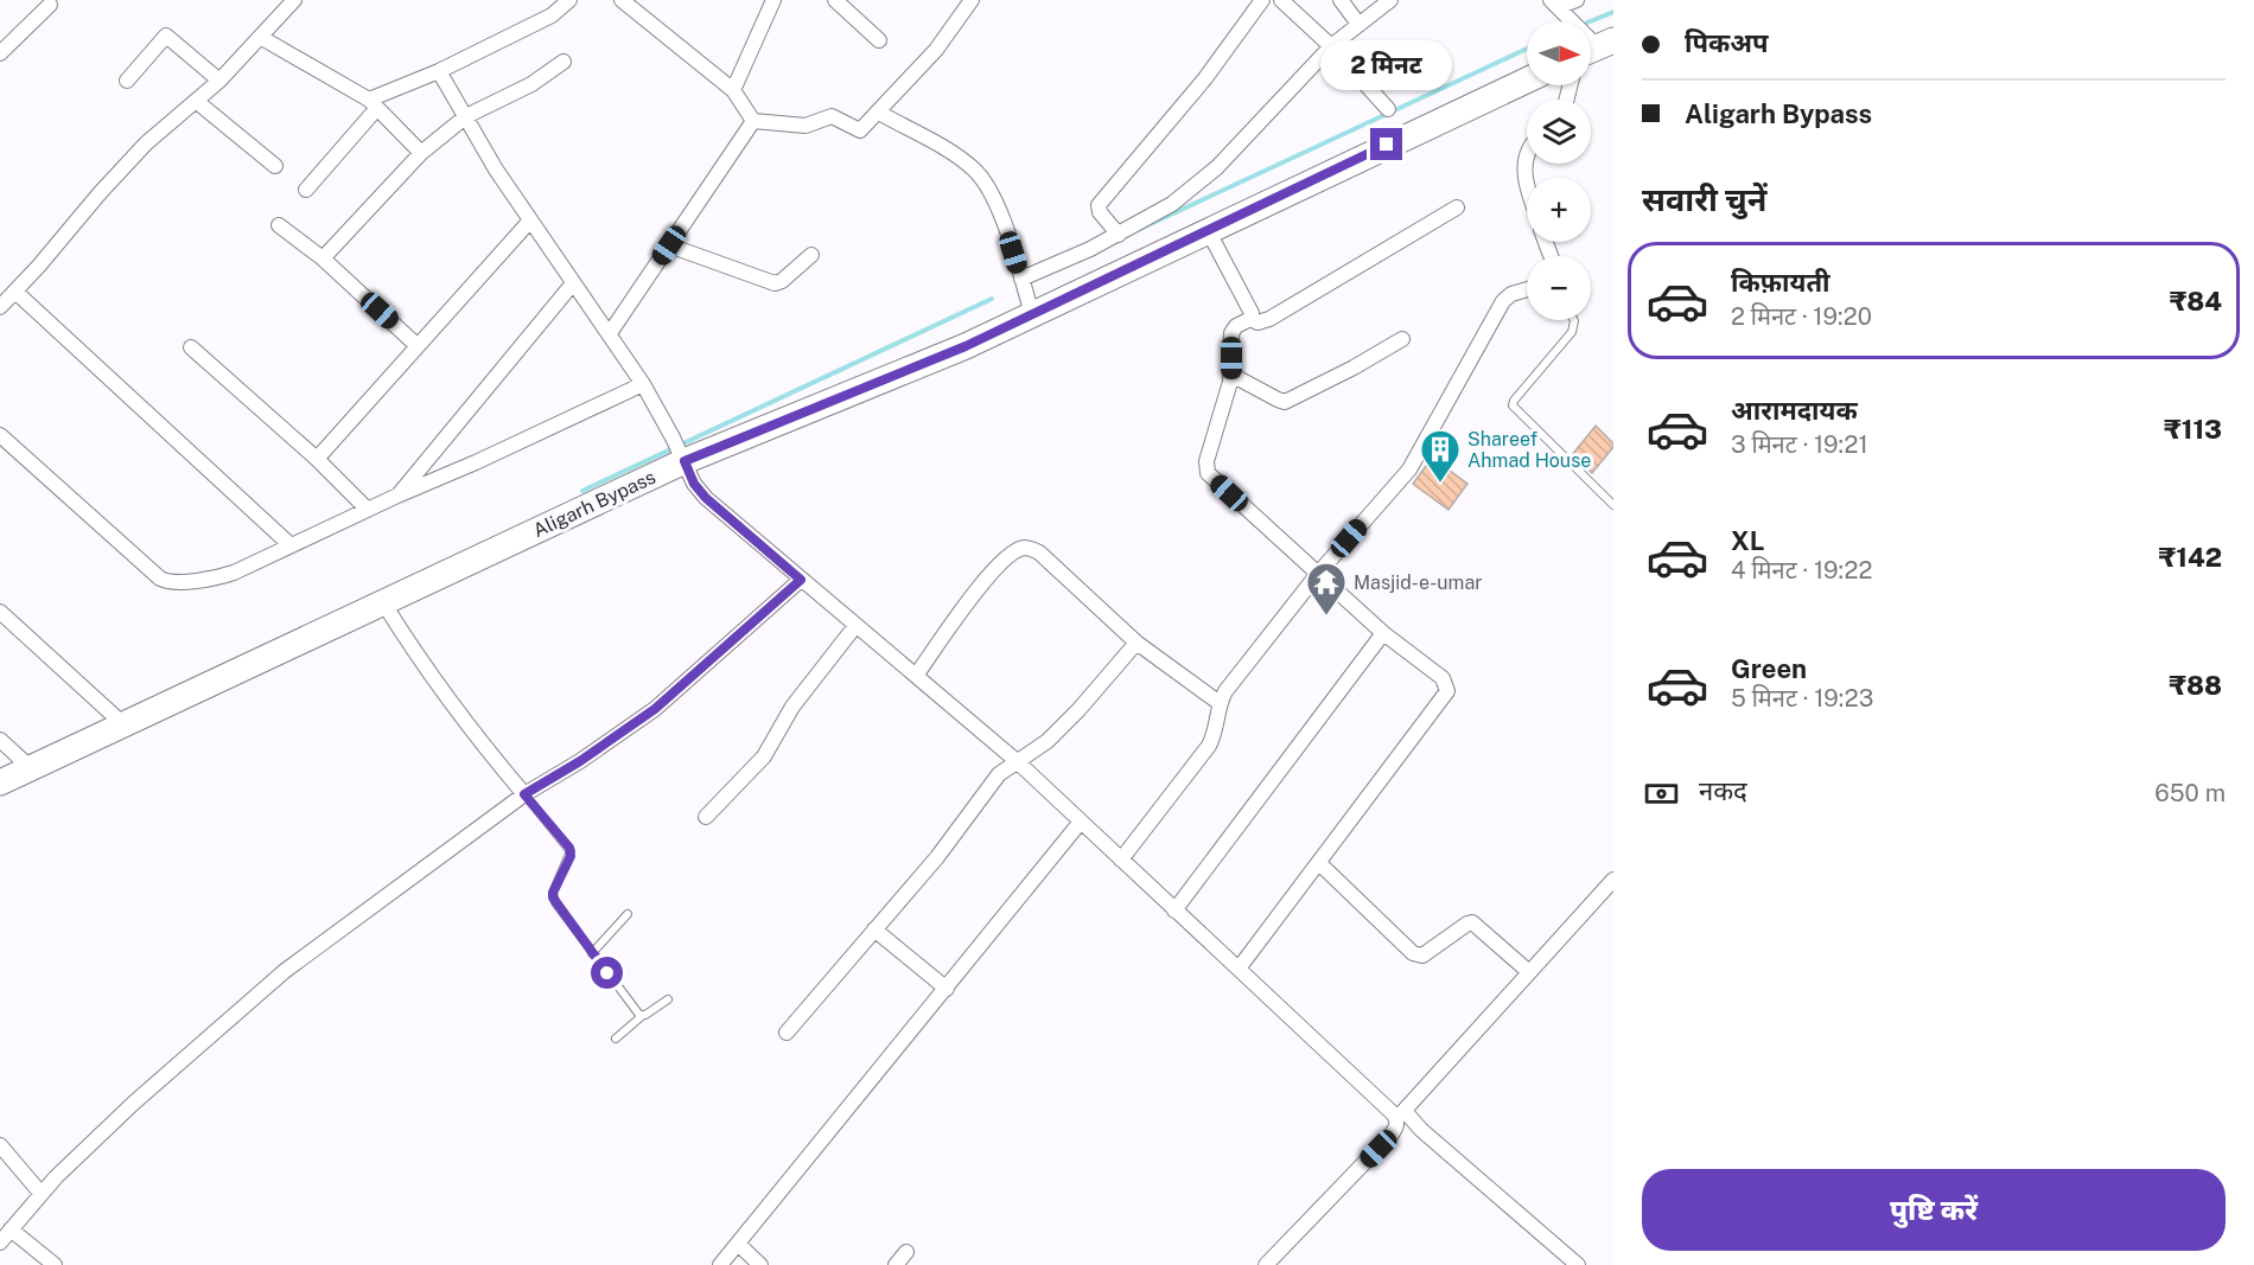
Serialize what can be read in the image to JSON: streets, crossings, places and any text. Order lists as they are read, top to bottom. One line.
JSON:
{"streets":{"highway":["Aligarh Bypass"]},"places":{"building":["Shareef Ahmad House"],"temple":["Masjid-e-umar"]},"north":"right","page":{"banner":["पिकअप","Aligarh Bypass"],"map_buttons":["+","−"],"bubble":"2 मिनट","heading":"सवारी चुनें","list":[{"name":"किफ़ायती","note":"2 मिनट · 19:20","value":"₹84"},{"name":"आरामदायक","note":"3 मिनट · 19:21","value":"₹113"},{"name":"XL","note":"4 मिनट · 19:22","value":"₹142"},{"name":"Green","note":"5 मिनट · 19:23","value":"₹88"}],"pay":["नकद","650 m"],"buttons":"पुष्टि करें"}}
